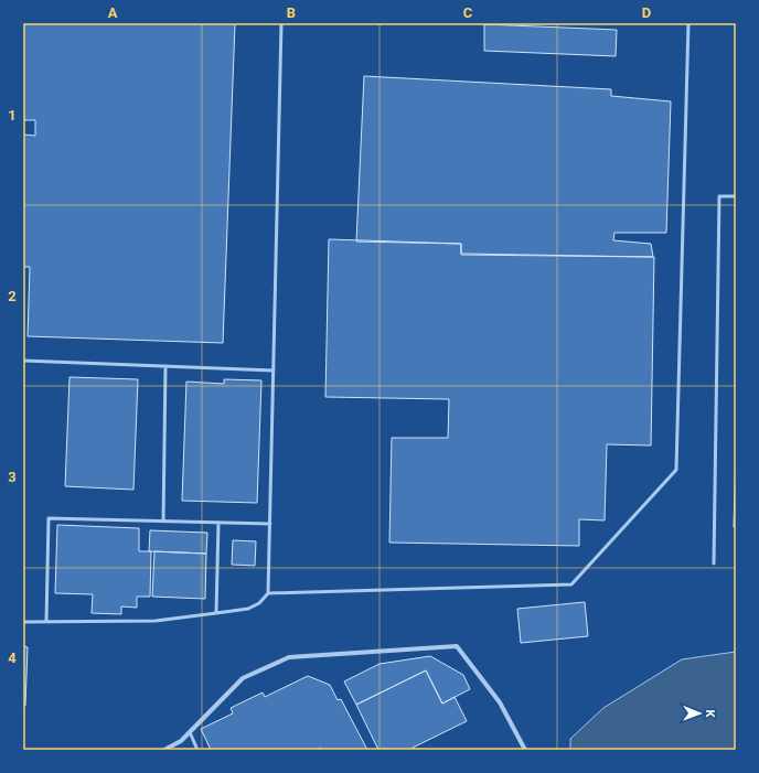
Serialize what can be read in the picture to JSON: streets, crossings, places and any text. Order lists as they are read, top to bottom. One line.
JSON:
{"north":"right","grid":{"columns":["A","B","C","D"],"rows":["1","2","3","4"]}}
